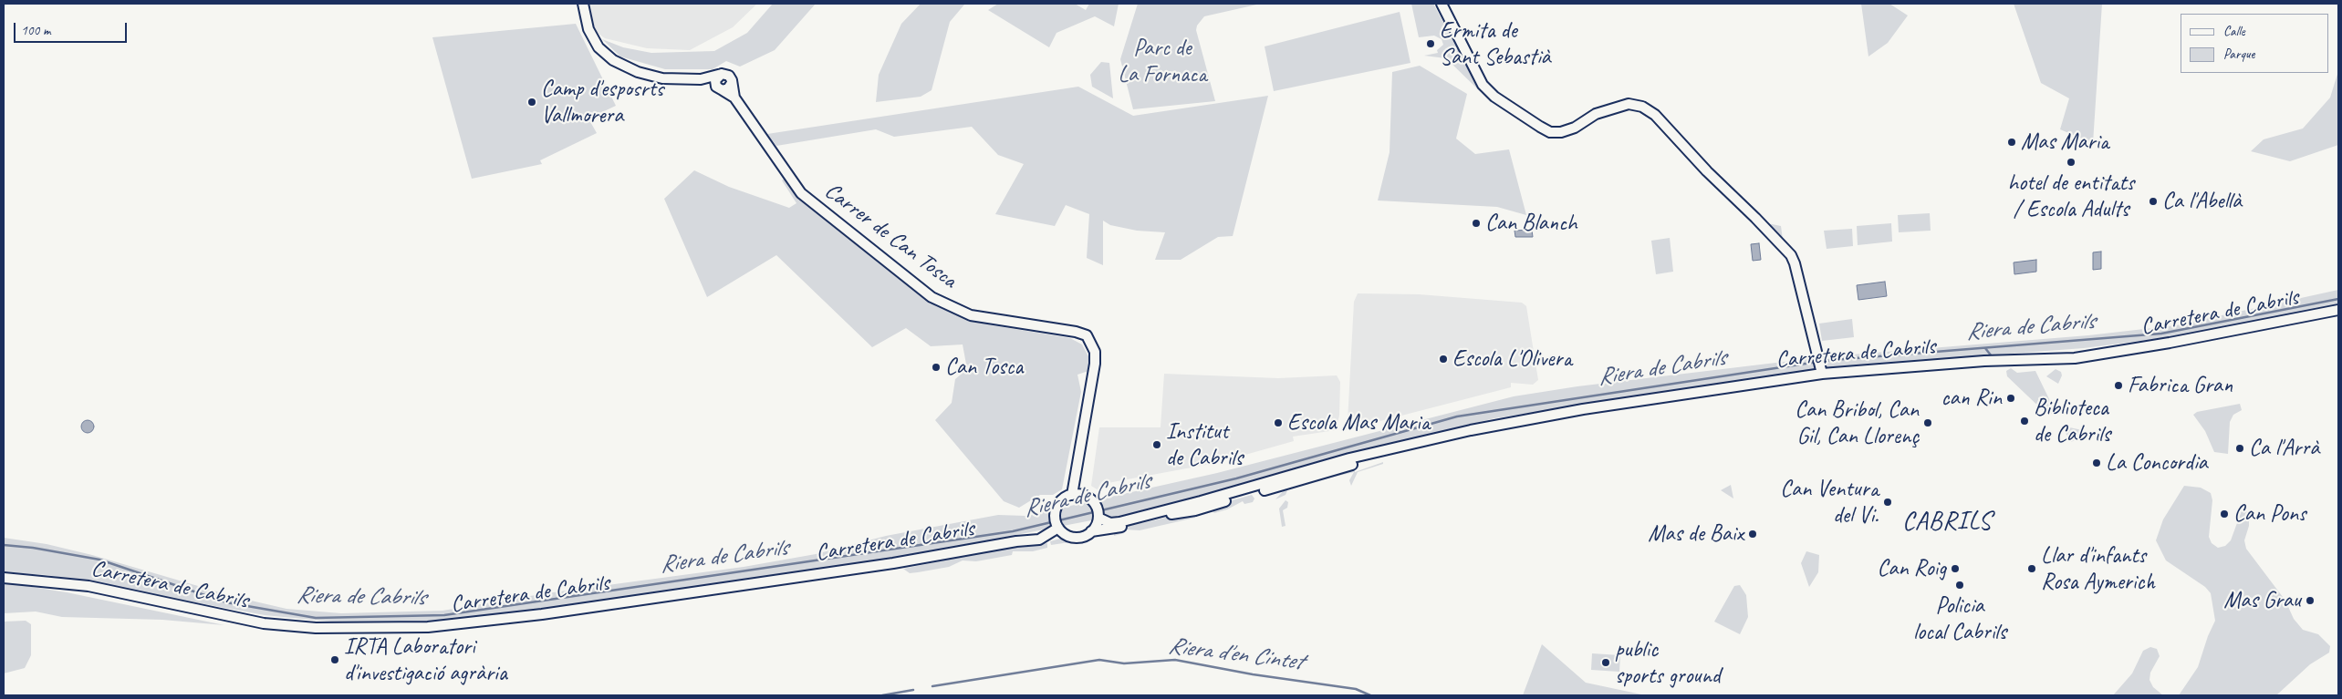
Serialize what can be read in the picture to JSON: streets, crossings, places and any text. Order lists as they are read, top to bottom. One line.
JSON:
{"streets":{"street":["Carrer de Can Tosca","Carretera de Cabrils"]},"crossings":[["Carrer de Can Tosca","Carretera de Cabrils"]],"districts":["CABRILS"],"water":["Riera de Cabrils","Riera d'en Cintet"],"parks":["Parc de La Fornaca"],"places":["Ermita de Sant Sebastià","Camp d'esposrts Vallmorera","Mas Maria","hotel de entitats / Escola Adults","Ca l'Abellà","Can Blanch","Escola L'Olivera","Can Tosca","Fabrica Gran","can Rin","Biblioteca de Cabrils","Escola Mas Maria","Can Bribol, Can Gil, Can Llorenç","Institut de Cabrils","Ca l'Arrà","La Concordia","Can Ventura del Vi.","Can Pons","Mas de Baix","Can Roig","Llar d'infants Rosa Aymerich","Policia local Cabrils","Mas Grau","IRTA Laboratori d'investigació agrària","public sports ground"],"legend":["Calle","Parque"],"scale_bar":"100 m"}
